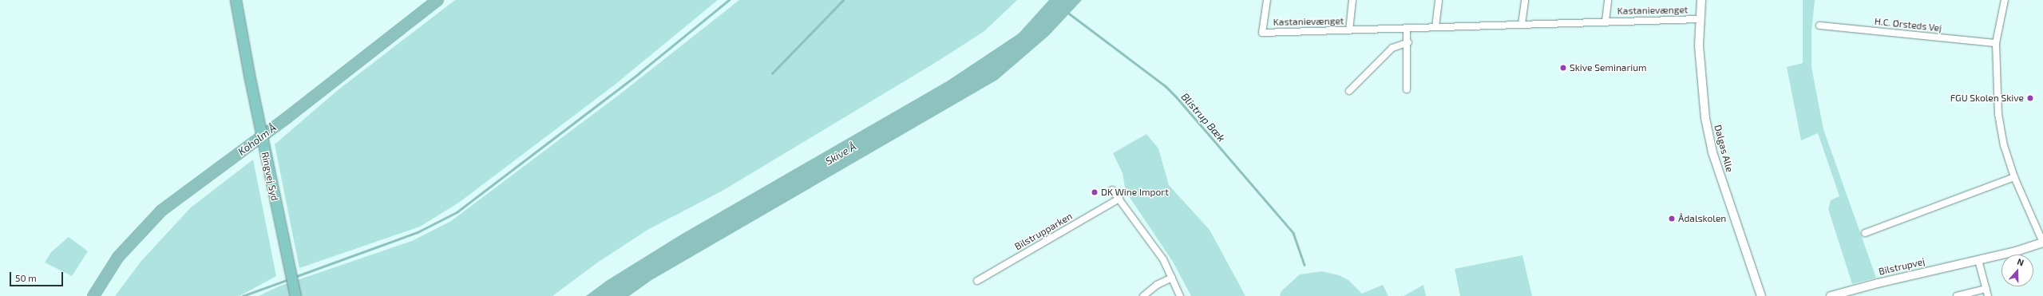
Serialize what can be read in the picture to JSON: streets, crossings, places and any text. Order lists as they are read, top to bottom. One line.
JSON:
{"streets":{"main road":["Ringvej Syd"],"street":["Kastanievænget","H.C. Ørsteds Vej","Dalgas Alle","Bilstrupparken","Bilstrupvej"]},"crossings":[["Kastanievænget","Dalgas Alle"]],"water":["Blistrup Bæk","Koholm Å","Skive Å"],"places":["Skive Seminarium","FGU Skolen Skive","DK Wine Import","Ådalskolen"],"scale_bar":"50 m","north":"top"}
